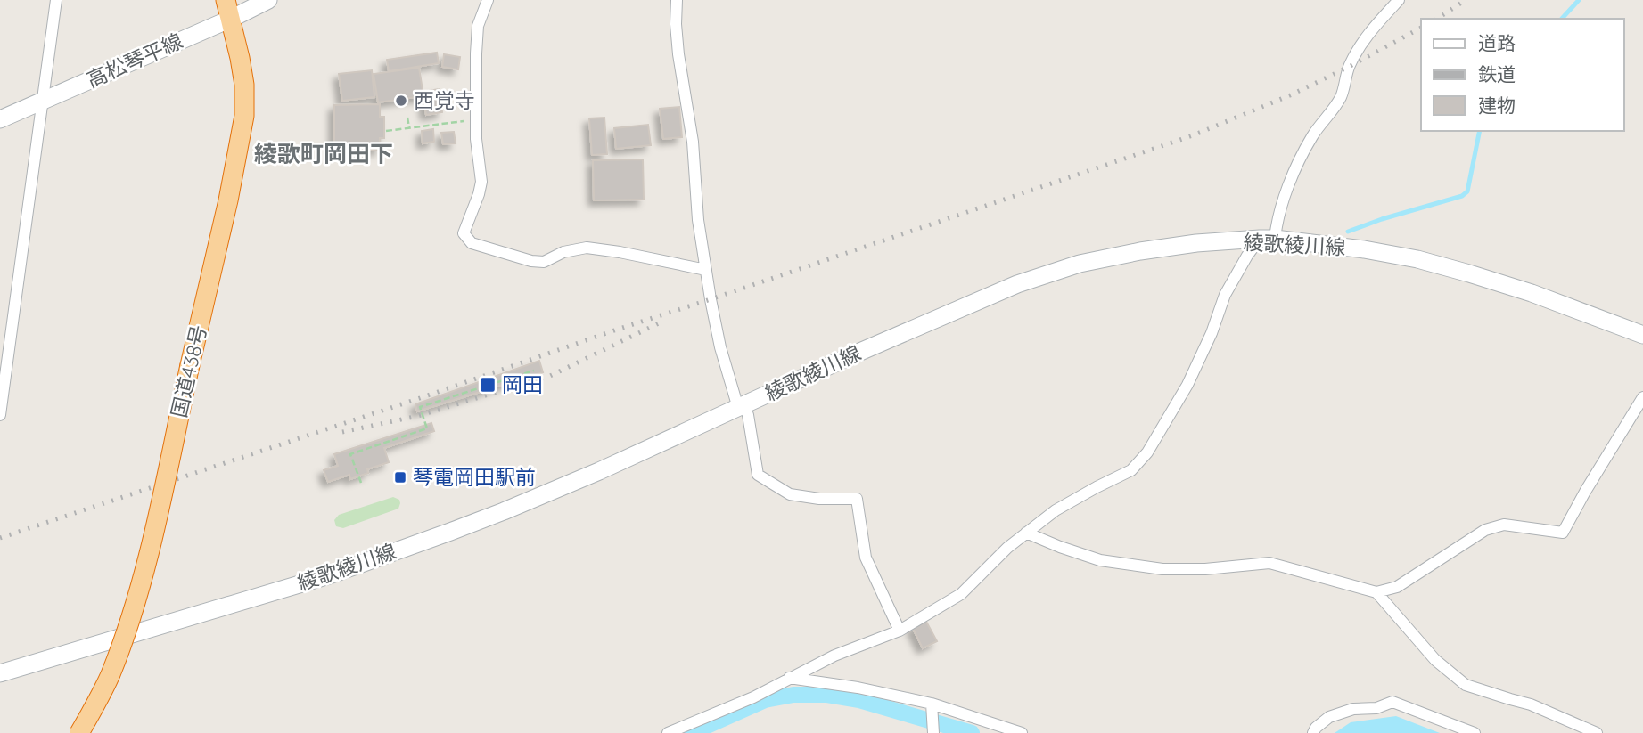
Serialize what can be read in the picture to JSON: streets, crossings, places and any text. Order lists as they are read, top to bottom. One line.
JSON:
{"streets":{"highway":["国道438号"],"main road":["高松琴平線","綾歌綾川線"]},"crossings":[["高松琴平線","国道438号"]],"districts":["綾歌町岡田下"],"places":{"other":["西覚寺"],"transit":["岡田","琴電岡田駅前"]},"legend":["道路","鉄道","建物"]}
